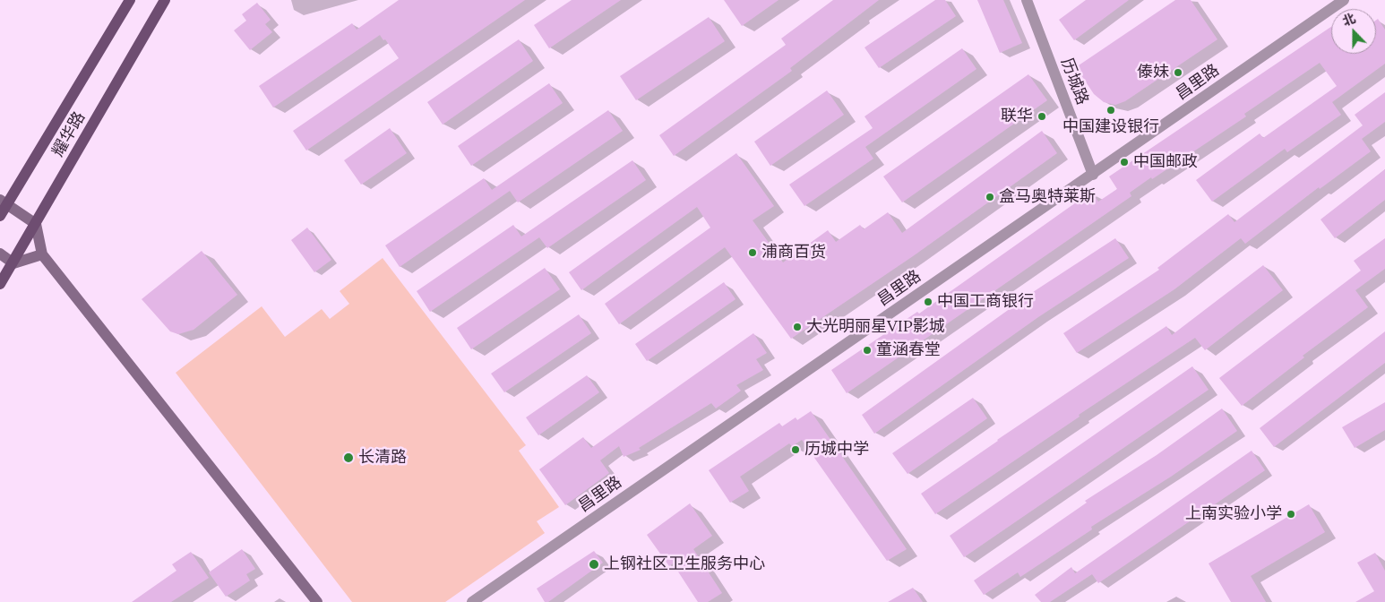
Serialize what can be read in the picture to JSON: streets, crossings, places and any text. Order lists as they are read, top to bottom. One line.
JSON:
{"streets":{"main road":["耀华路"],"street":["历城路","昌里路"]},"crossings":[["历城路","昌里路"]],"places":["傣妹","中国建设银行","联华","中国邮政","盒马奥特莱斯","浦商百货","中国工商银行","大光明丽星VIP影城","童涵春堂","历城中学","长清路","上南实验小学","上钢社区卫生服务中心"],"north":"top"}
